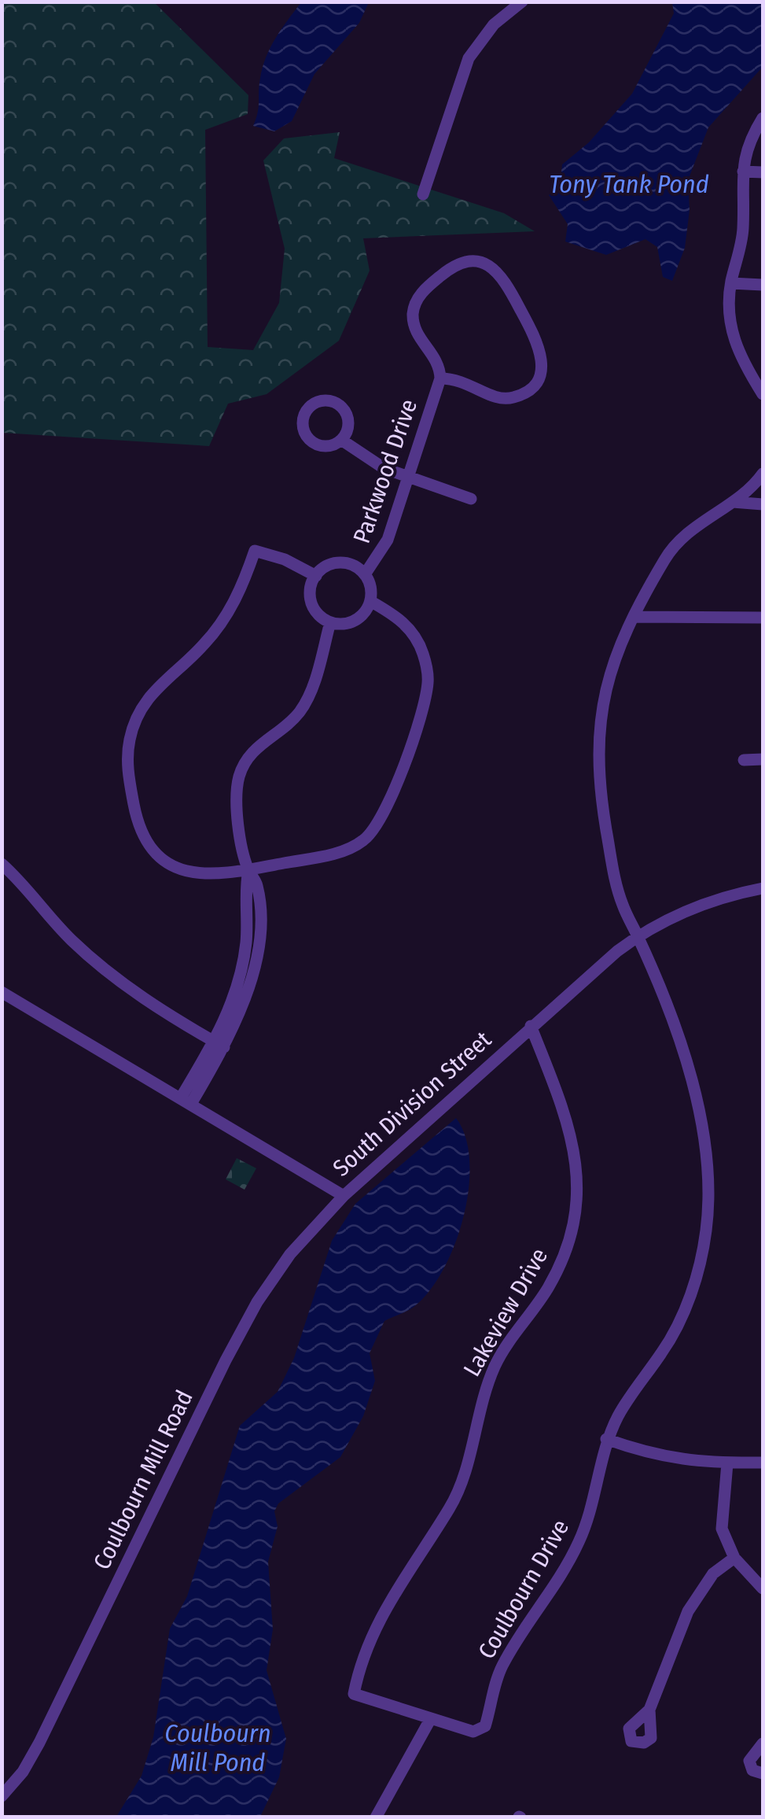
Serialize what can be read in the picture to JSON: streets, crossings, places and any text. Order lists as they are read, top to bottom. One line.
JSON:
{"streets":{"street":["Parkwood Drive","South Division Street","Lakeview Drive","Coulbourn Mill Road","Coulbourn Drive"]},"crossings":[["South Division Street","Lakeview Drive"],["South Division Street","Coulbourn Mill Road"],["South Division Street","Coulbourn Drive"],["Lakeview Drive","Coulbourn Drive"]],"water":["Tony Tank Pond","Coulbourn Mill Pond"]}
